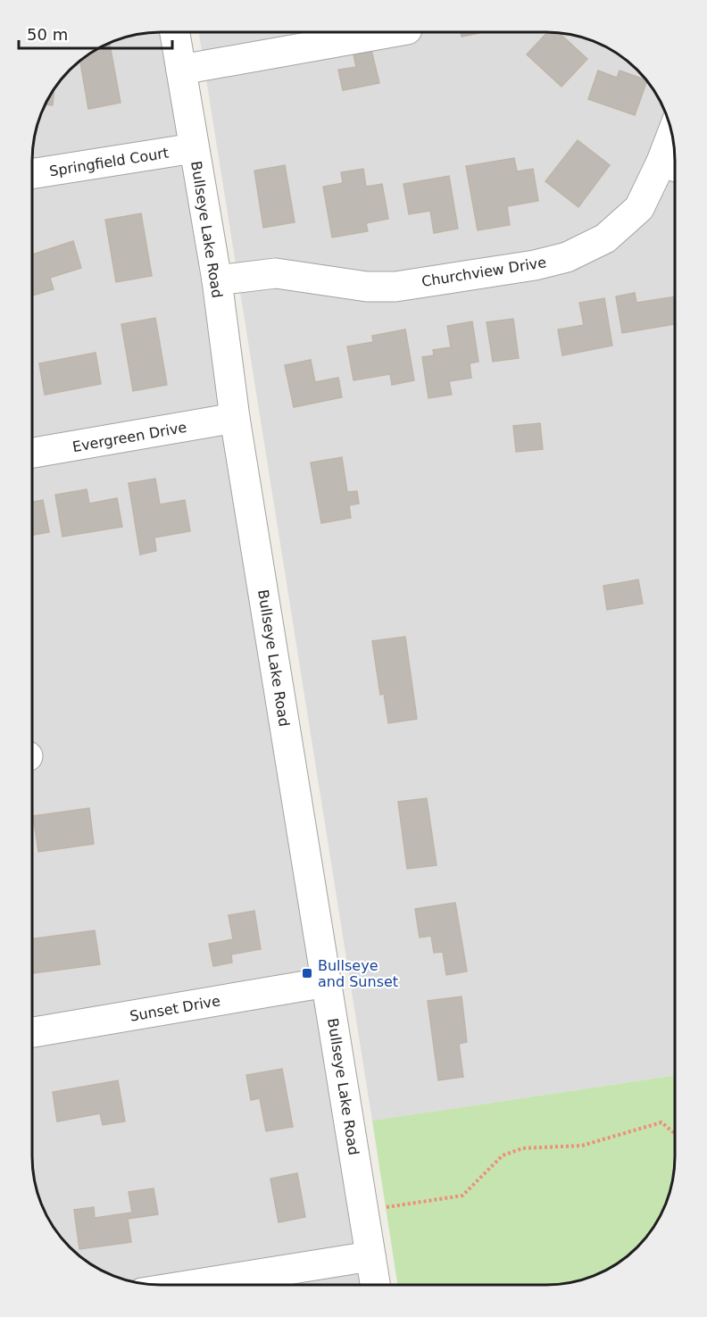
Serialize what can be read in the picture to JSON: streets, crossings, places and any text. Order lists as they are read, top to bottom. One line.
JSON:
{"streets":{"street":["Springfield Court","Bullseye Lake Road","Churchview Drive","Evergreen Drive","Sunset Drive"]},"crossings":[["Springfield Court","Bullseye Lake Road"],["Bullseye Lake Road","Churchview Drive"],["Bullseye Lake Road","Evergreen Drive"],["Bullseye Lake Road","Sunset Drive"]],"places":{"transit":["Bullseye and Sunset"]},"scale_bar":"50 m"}
